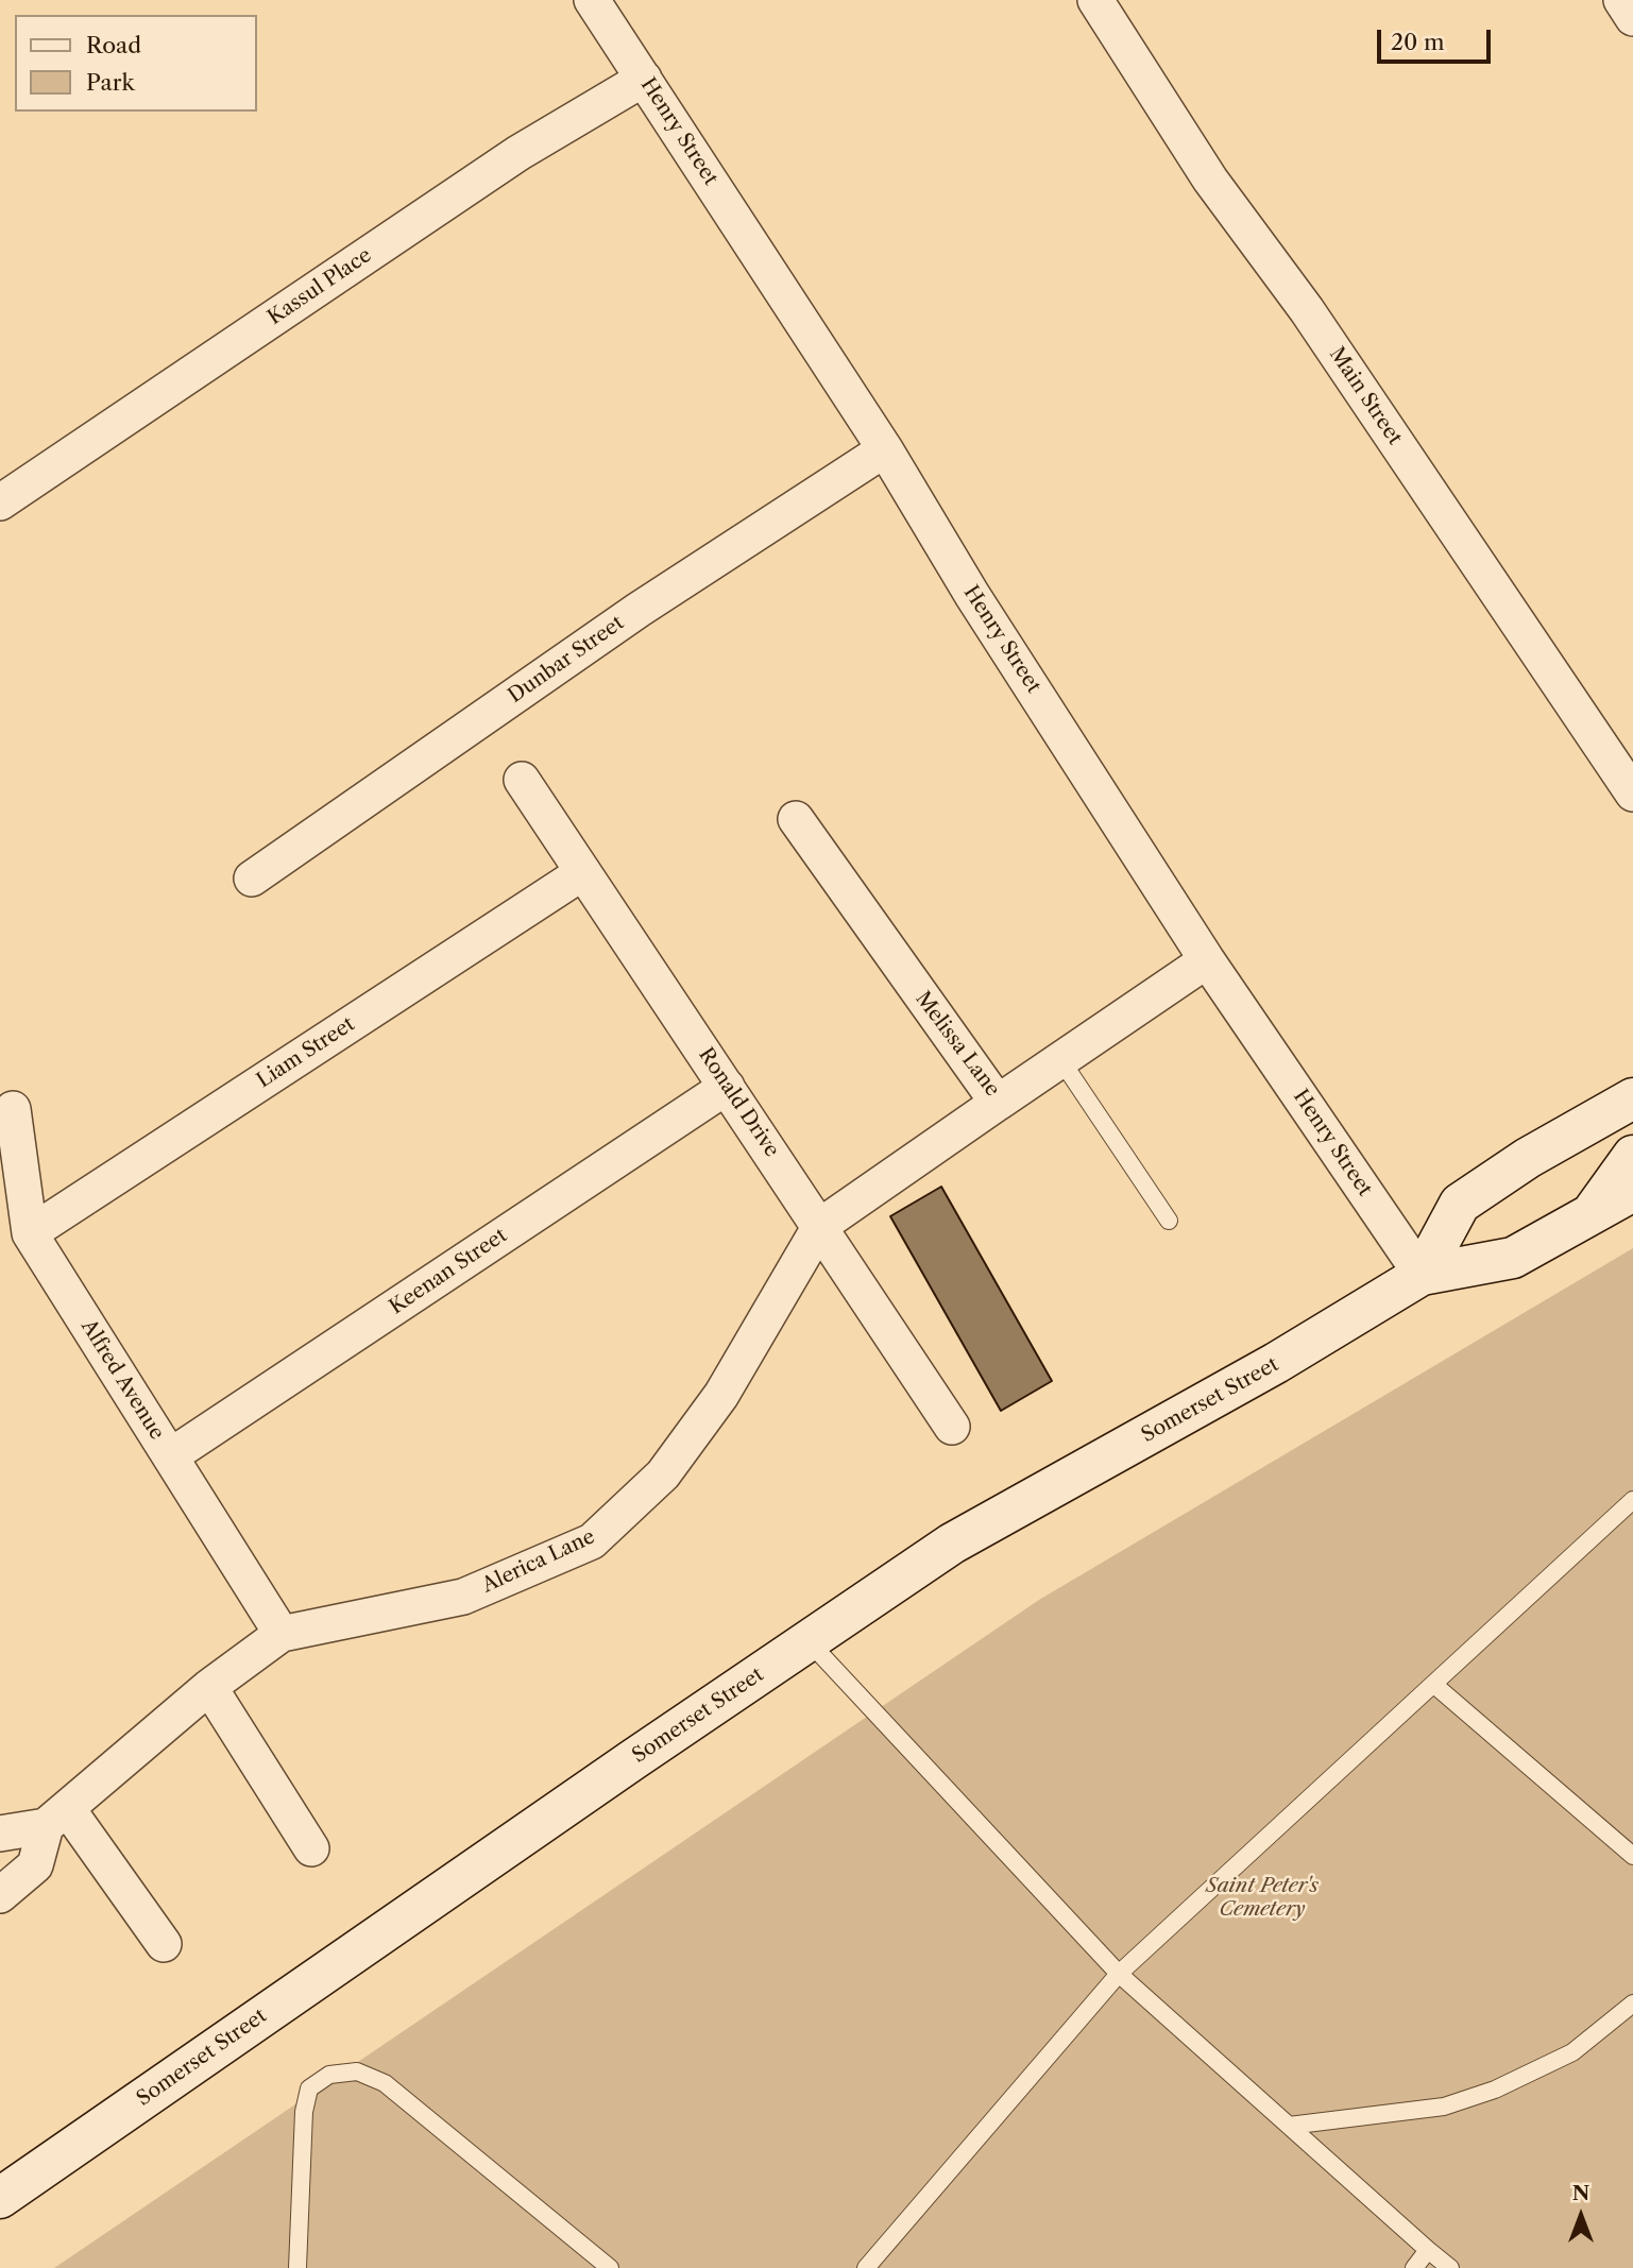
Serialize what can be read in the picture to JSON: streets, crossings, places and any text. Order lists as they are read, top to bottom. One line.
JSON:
{"streets":{"main road":["Somerset Street"],"street":["Henry Street","Kassul Place","Main Street","Dunbar Street","Melissa Lane","Liam Street","Ronald Drive","Keenan Street","Alfred Avenue","Alerica Lane"]},"crossings":[["Henry Street","Kassul Place"],["Henry Street","Dunbar Street"],["Henry Street","Melissa Lane"],["Henry Street","Somerset Street"],["Melissa Lane","Alerica Lane"],["Liam Street","Ronald Drive"],["Liam Street","Alfred Avenue"],["Ronald Drive","Keenan Street"],["Ronald Drive","Alerica Lane"],["Keenan Street","Alfred Avenue"],["Alfred Avenue","Alerica Lane"]],"parks":["Saint Peter's Cemetery"],"legend":["Road","Park"],"scale_bar":"20 m","north":"top"}
